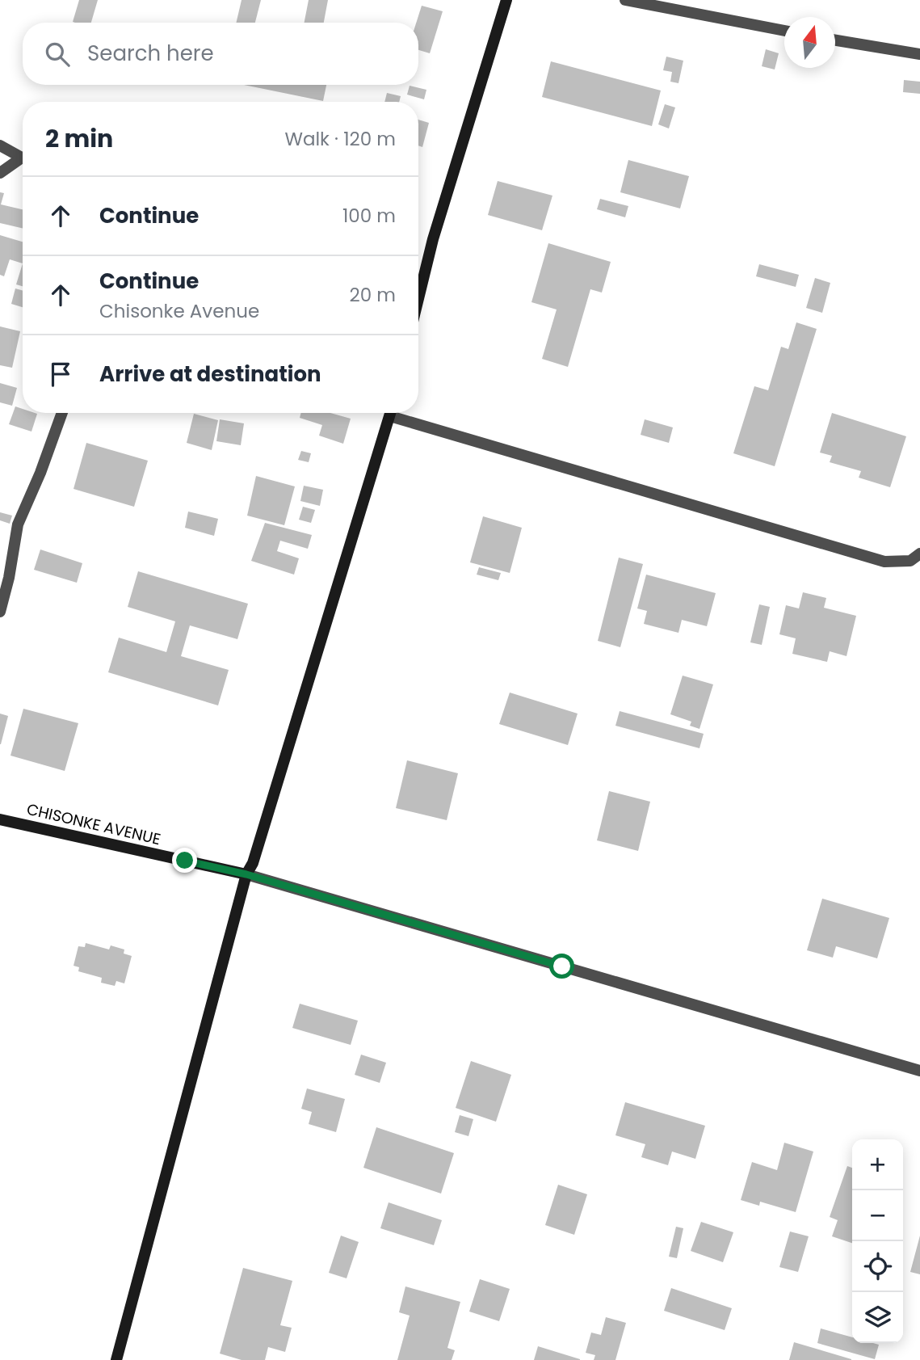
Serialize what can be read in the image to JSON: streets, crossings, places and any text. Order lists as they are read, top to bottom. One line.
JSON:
{"streets":{"main road":["CHISONKE AVENUE"]},"north":"top","page":{"search":"Search here","heading":["2 min","Walk · 120 m"],"list":[["Continue","100 m"],["Continue","Chisonke Avenue","20 m"],"Arrive at destination"],"map_buttons":["+","−"]}}
